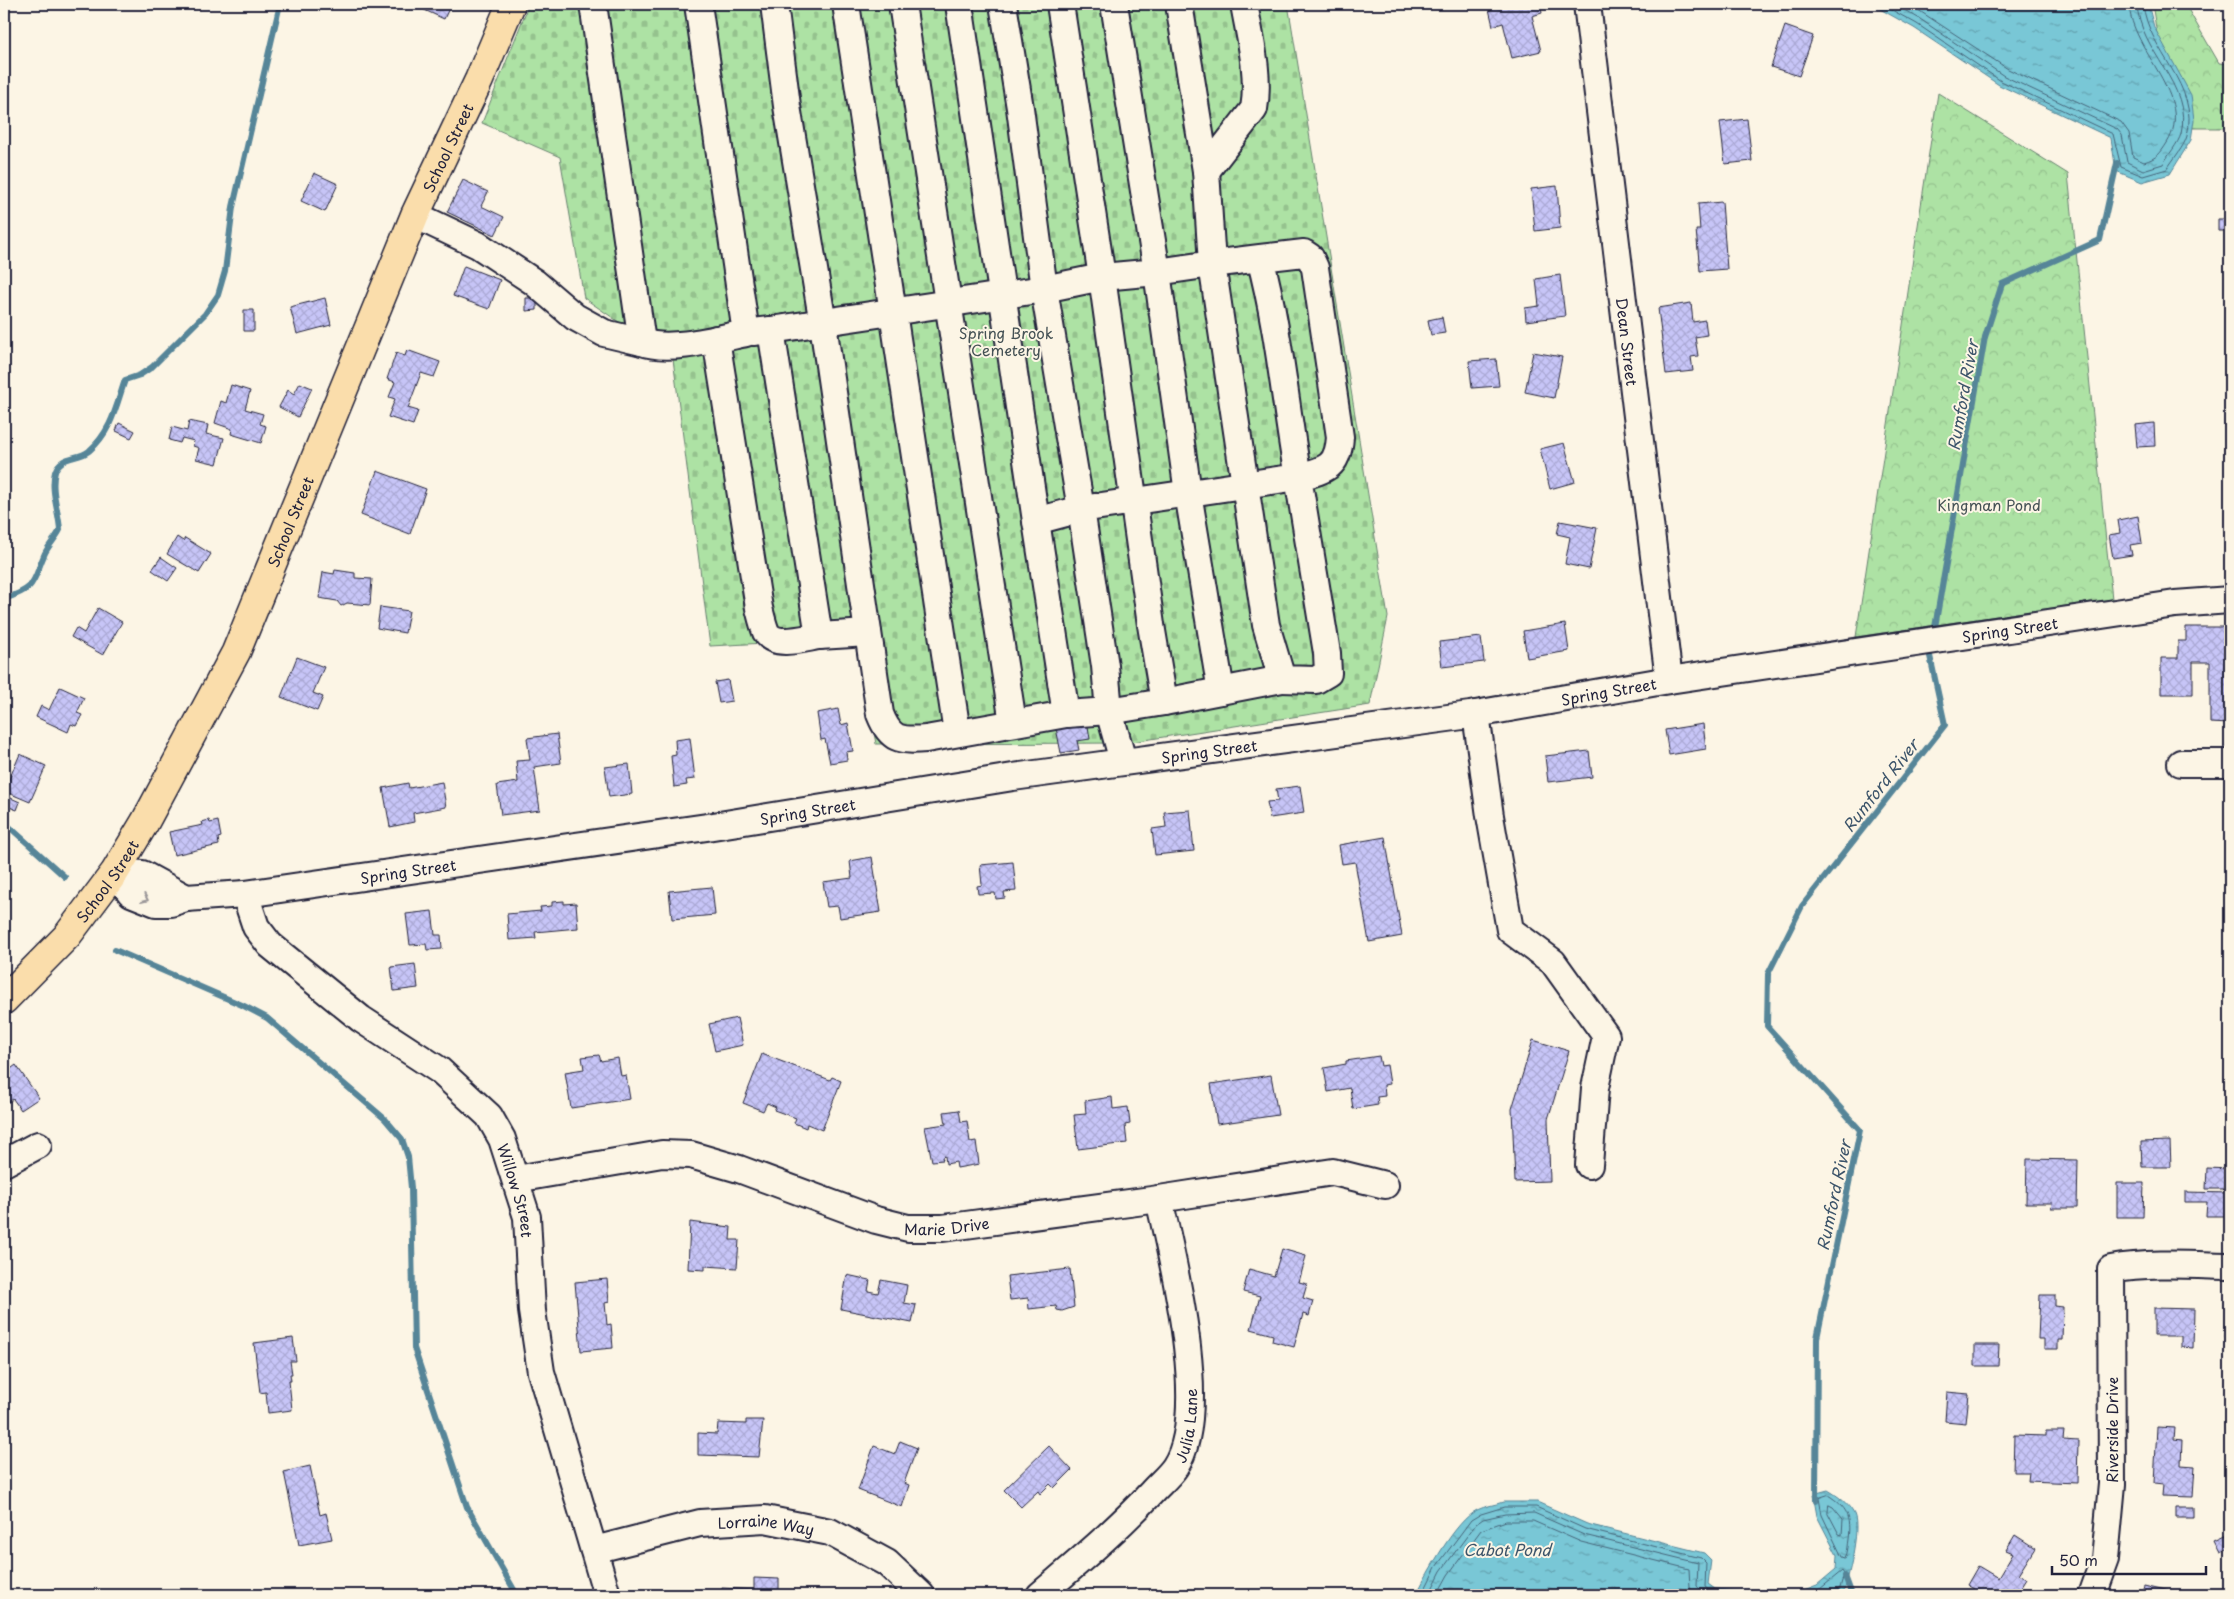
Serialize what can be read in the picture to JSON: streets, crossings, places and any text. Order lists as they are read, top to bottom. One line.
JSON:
{"streets":{"main road":["School Street"],"street":["Dean Street","Spring Street","Willow Street","Marie Drive","Julia Lane","Riverside Drive","Lorraine Way"]},"crossings":[["School Street","Spring Street"],["Dean Street","Spring Street"],["Spring Street","Willow Street"],["Willow Street","Marie Drive"],["Willow Street","Lorraine Way"],["Marie Drive","Julia Lane"]],"water":["Rumford River","Cabot Pond"],"parks":["Spring Brook Cemetery","Kingman Pond"],"scale_bar":"50 m"}
